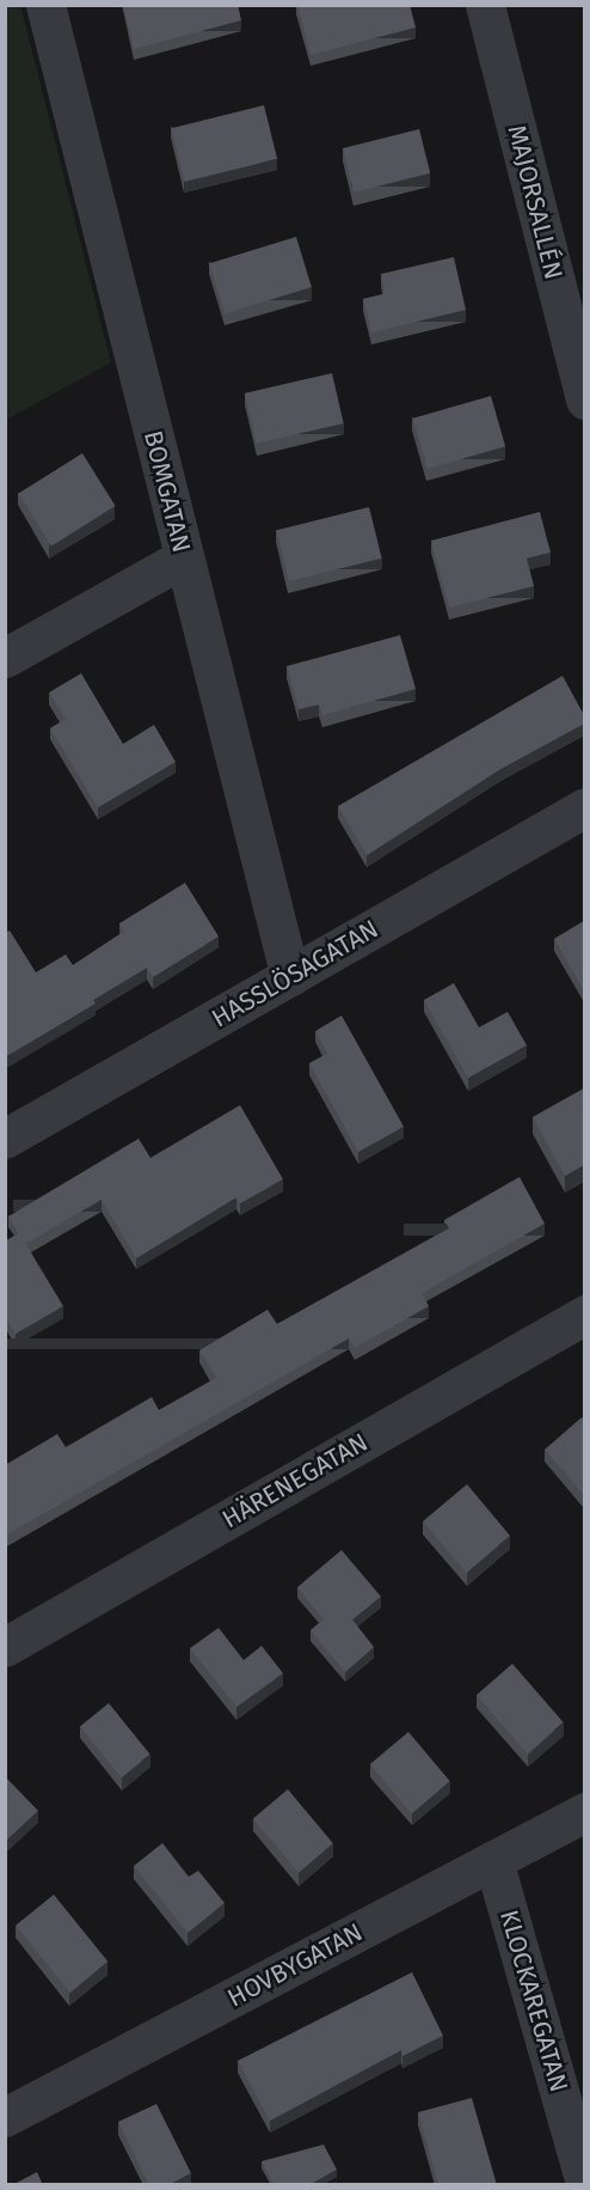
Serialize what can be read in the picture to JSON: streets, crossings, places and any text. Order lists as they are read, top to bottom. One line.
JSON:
{"streets":{"street":["MAJORSALLÉN","BOMGATAN","HASSLÖSAGATAN","HÄRENEGATAN","HOVBYGATAN","KLOCKAREGATAN"]},"crossings":[["BOMGATAN","HASSLÖSAGATAN"],["HOVBYGATAN","KLOCKAREGATAN"]]}
